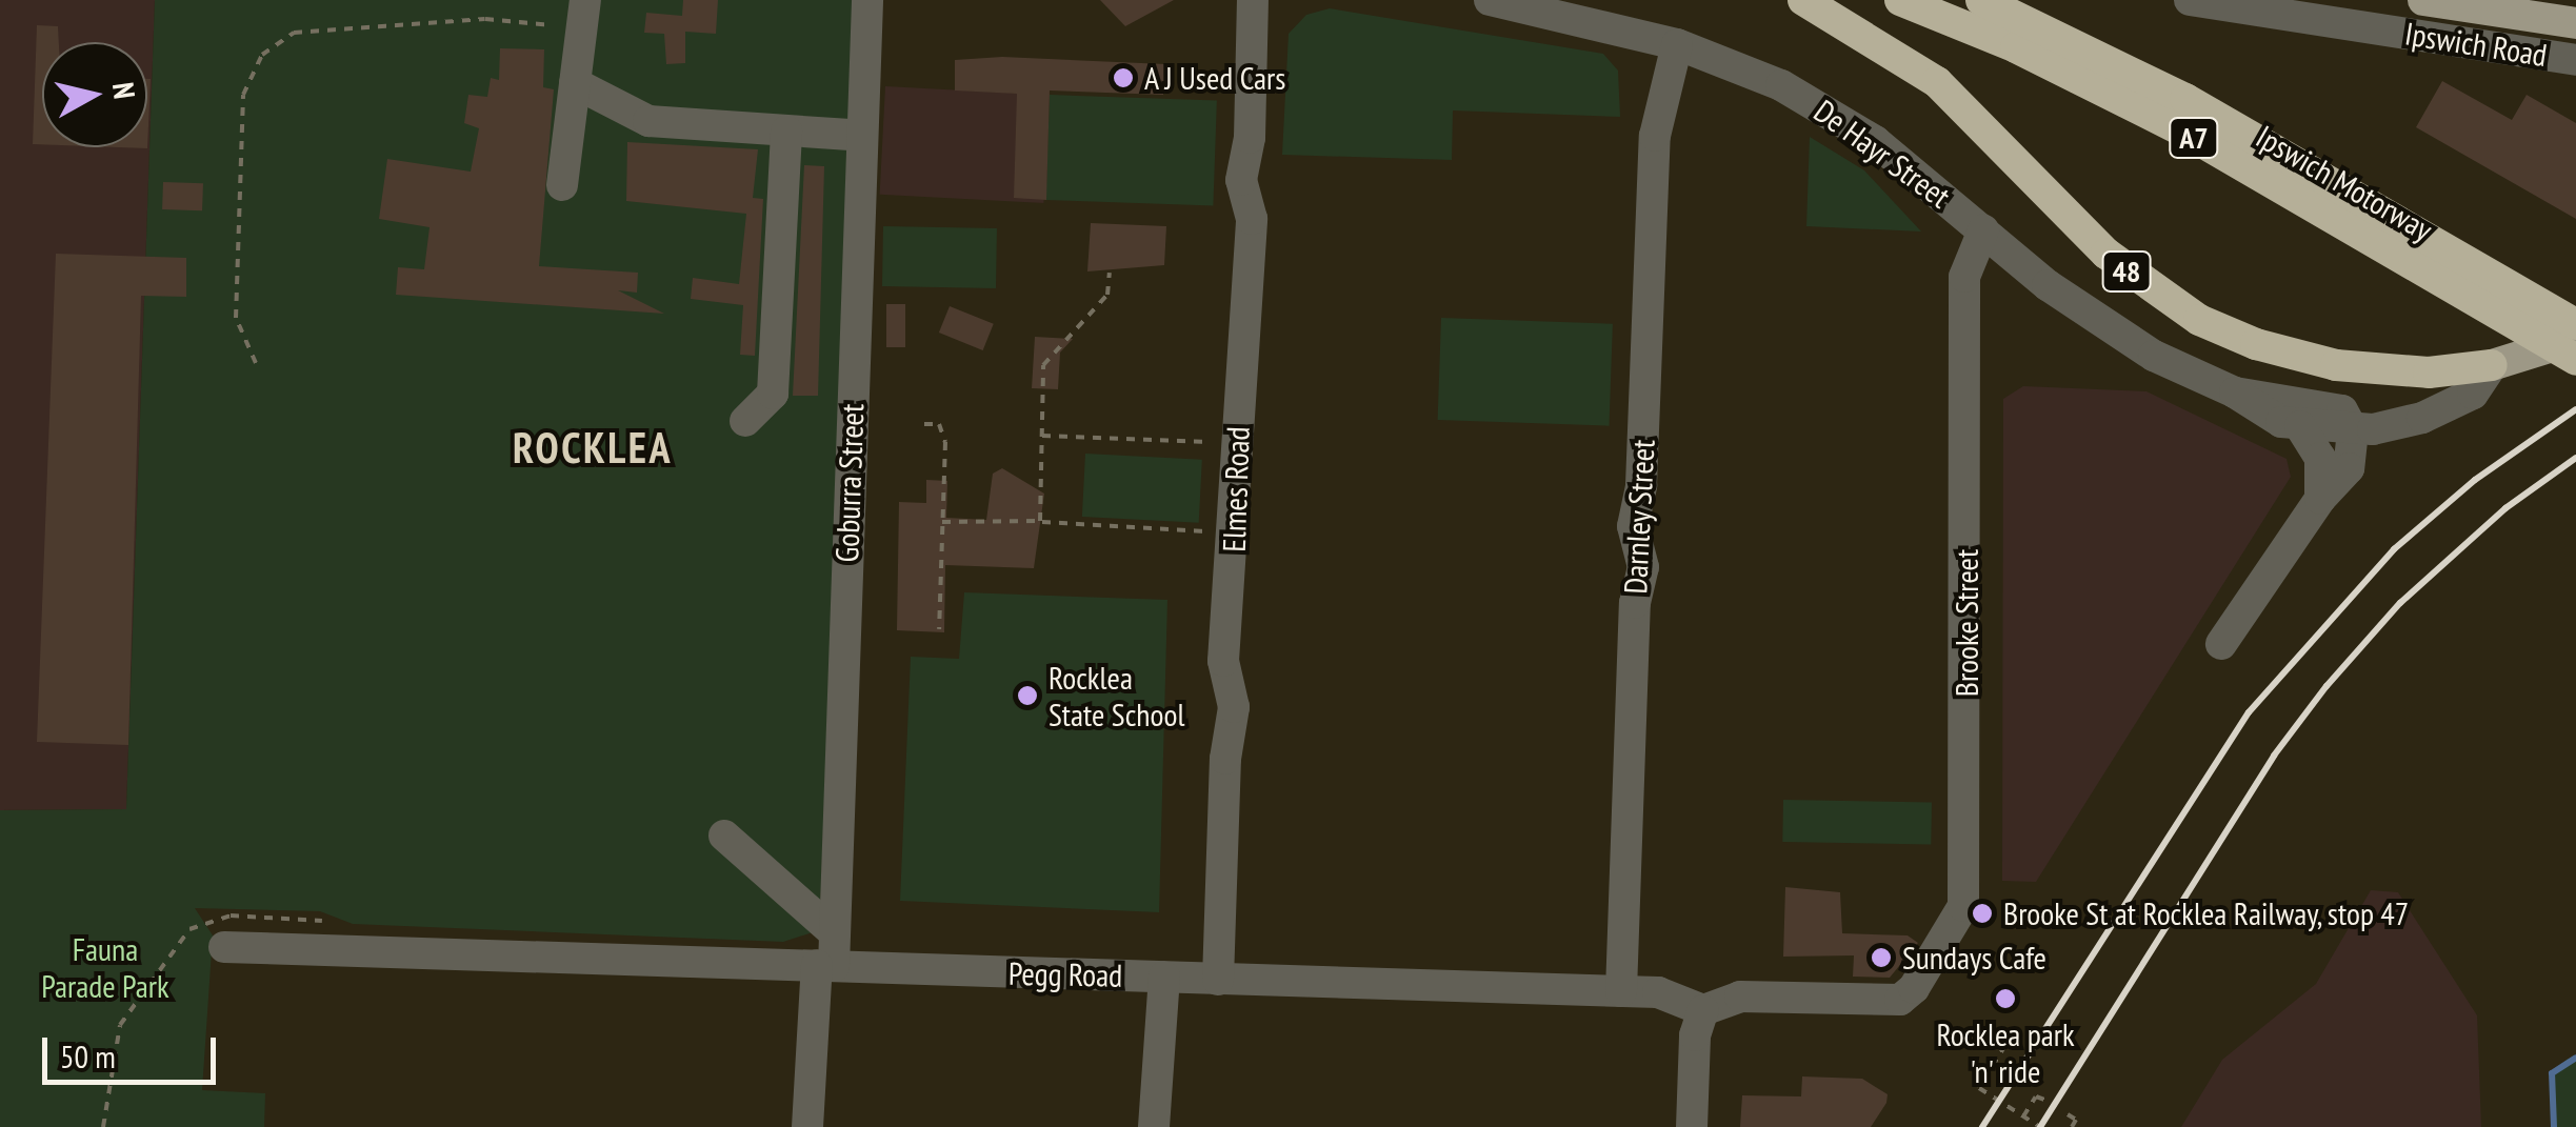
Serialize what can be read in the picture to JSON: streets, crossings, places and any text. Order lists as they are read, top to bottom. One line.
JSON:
{"streets":{"highway":["A7","Ipswich Motorway","48"],"main road":["Ipswich Road"],"street":["De Hayr Street","Goburra Street","Elmes Road","Darnley Street","Brooke Street","Pegg Road"]},"crossings":[["De Hayr Street","48"],["De Hayr Street","Darnley Street"],["De Hayr Street","Brooke Street"],["Goburra Street","Pegg Road"],["Elmes Road","Pegg Road"],["Darnley Street","Pegg Road"],["Brooke Street","Pegg Road"]],"districts":["ROCKLEA"],"parks":["Fauna Parade Park"],"places":["A J Used Cars","Rocklea State School","Brooke St at Rocklea Railway, stop 47","Sundays Cafe","Rocklea park 'n' ride"],"scale_bar":"50 m","north":"right"}
